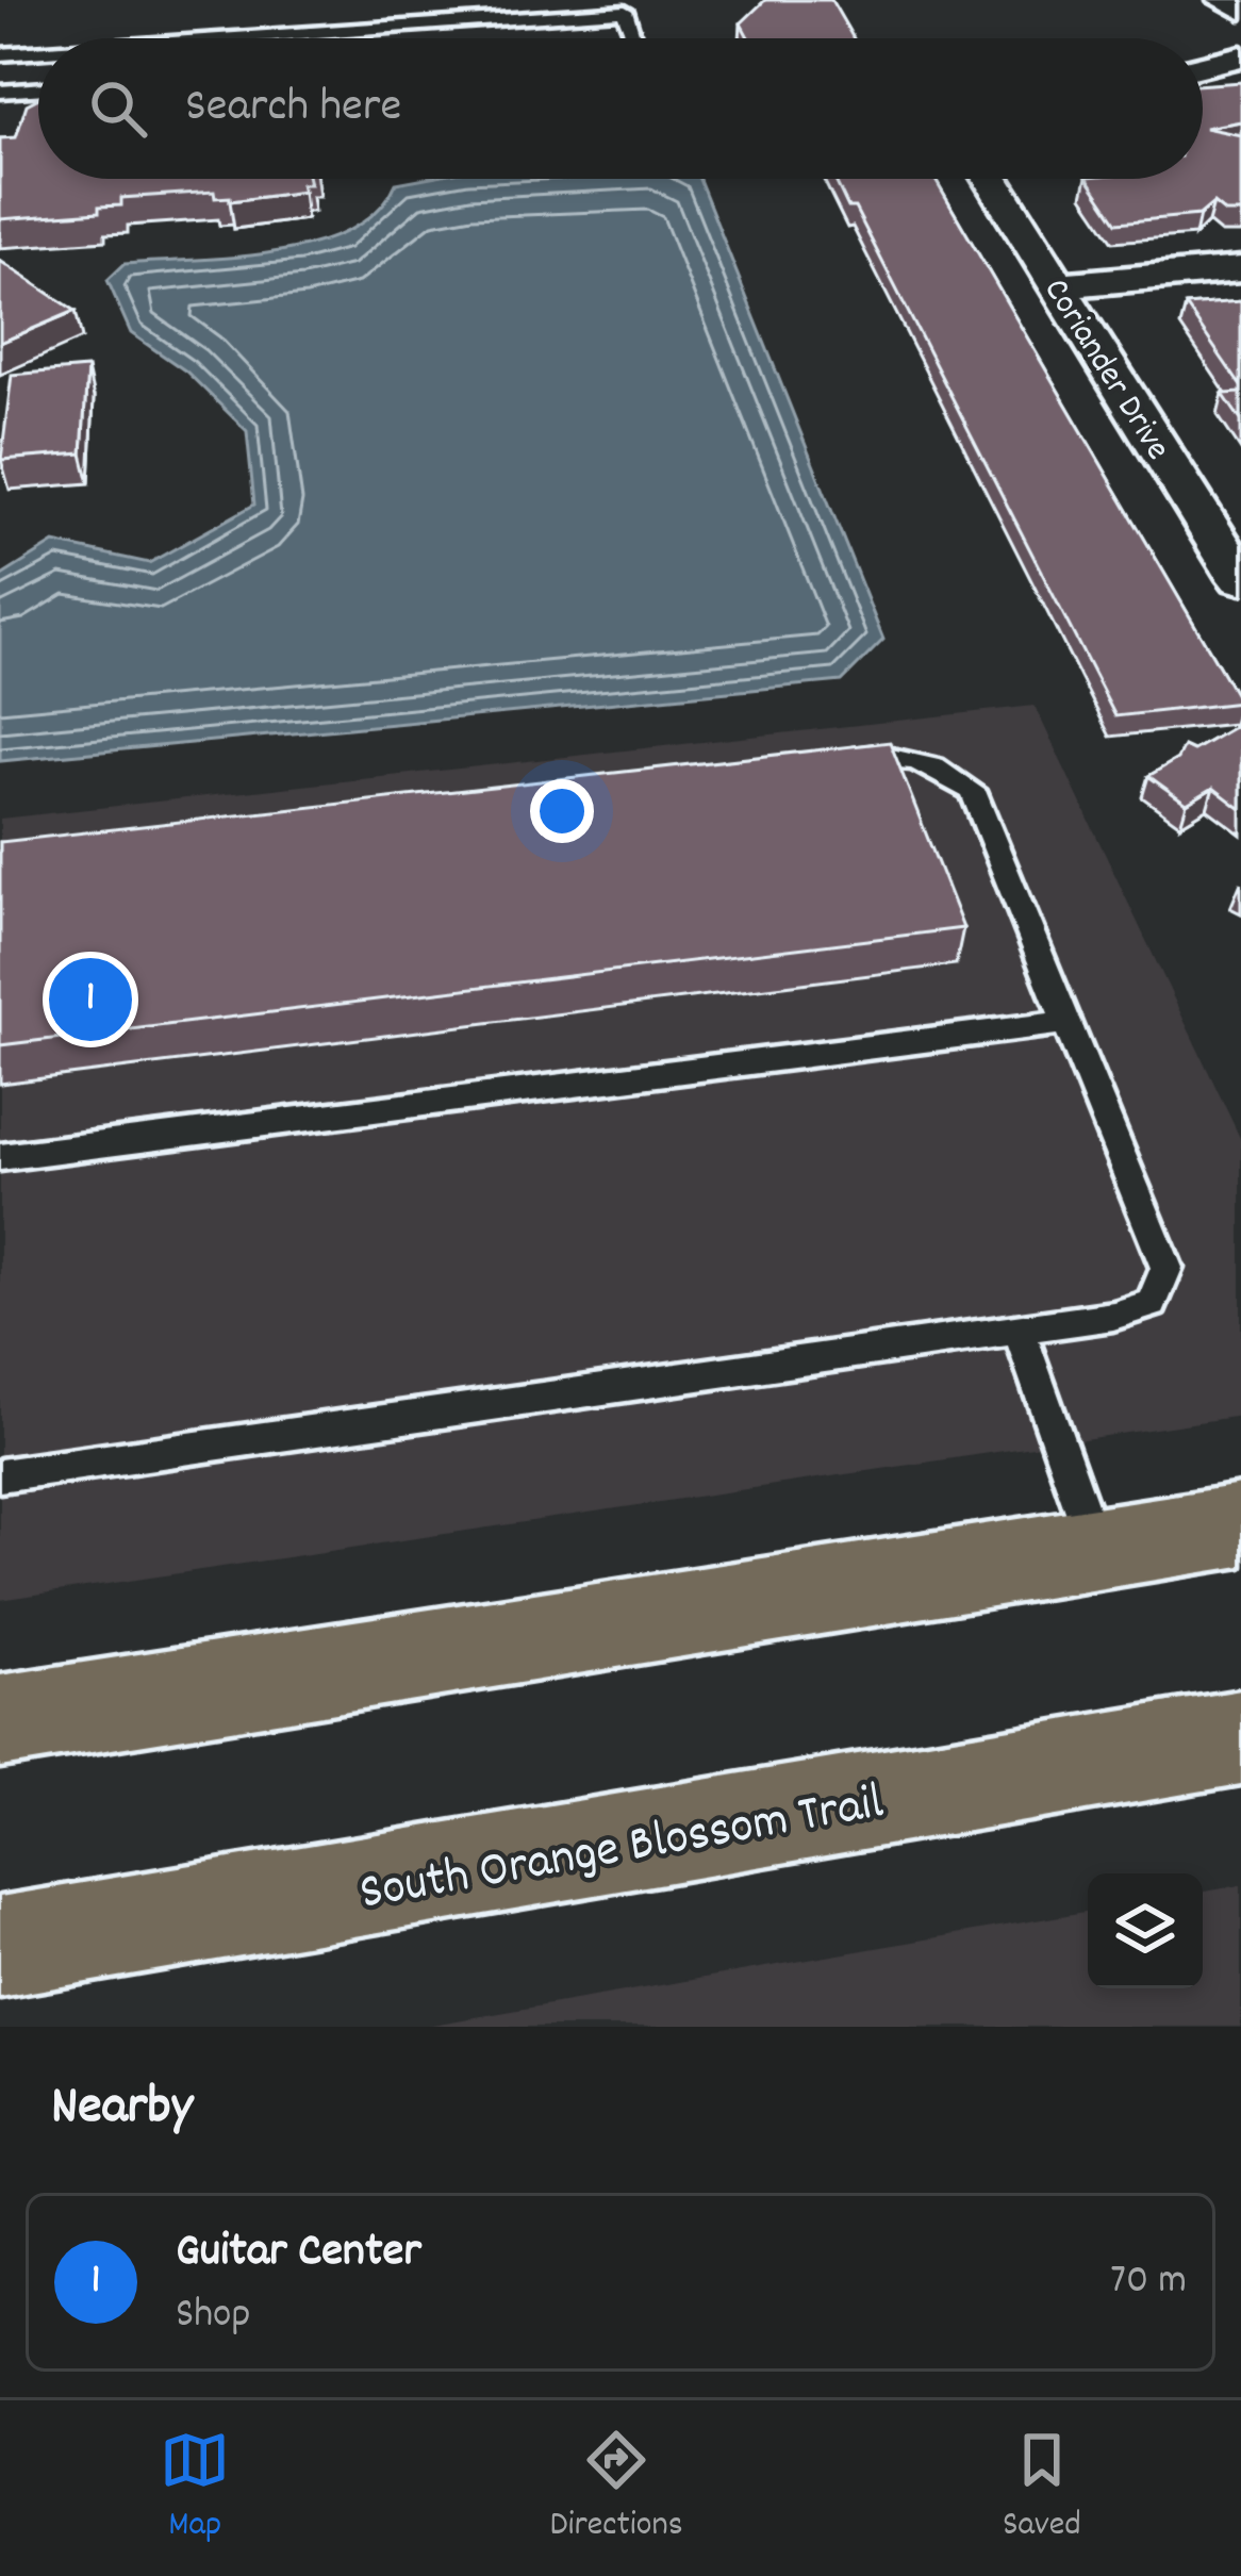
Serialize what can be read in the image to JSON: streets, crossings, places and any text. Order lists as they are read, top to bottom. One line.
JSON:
{"streets":{"main road":["South Orange Blossom Trail"],"street":["Coriander Drive"]},"page":{"search":"Search here","pins":"1","heading":"Nearby","list":[{"mark":"1","name":"Guitar Center","note":"Shop","value":"70 m"}],"nav":["Map","Directions","Saved"]}}
